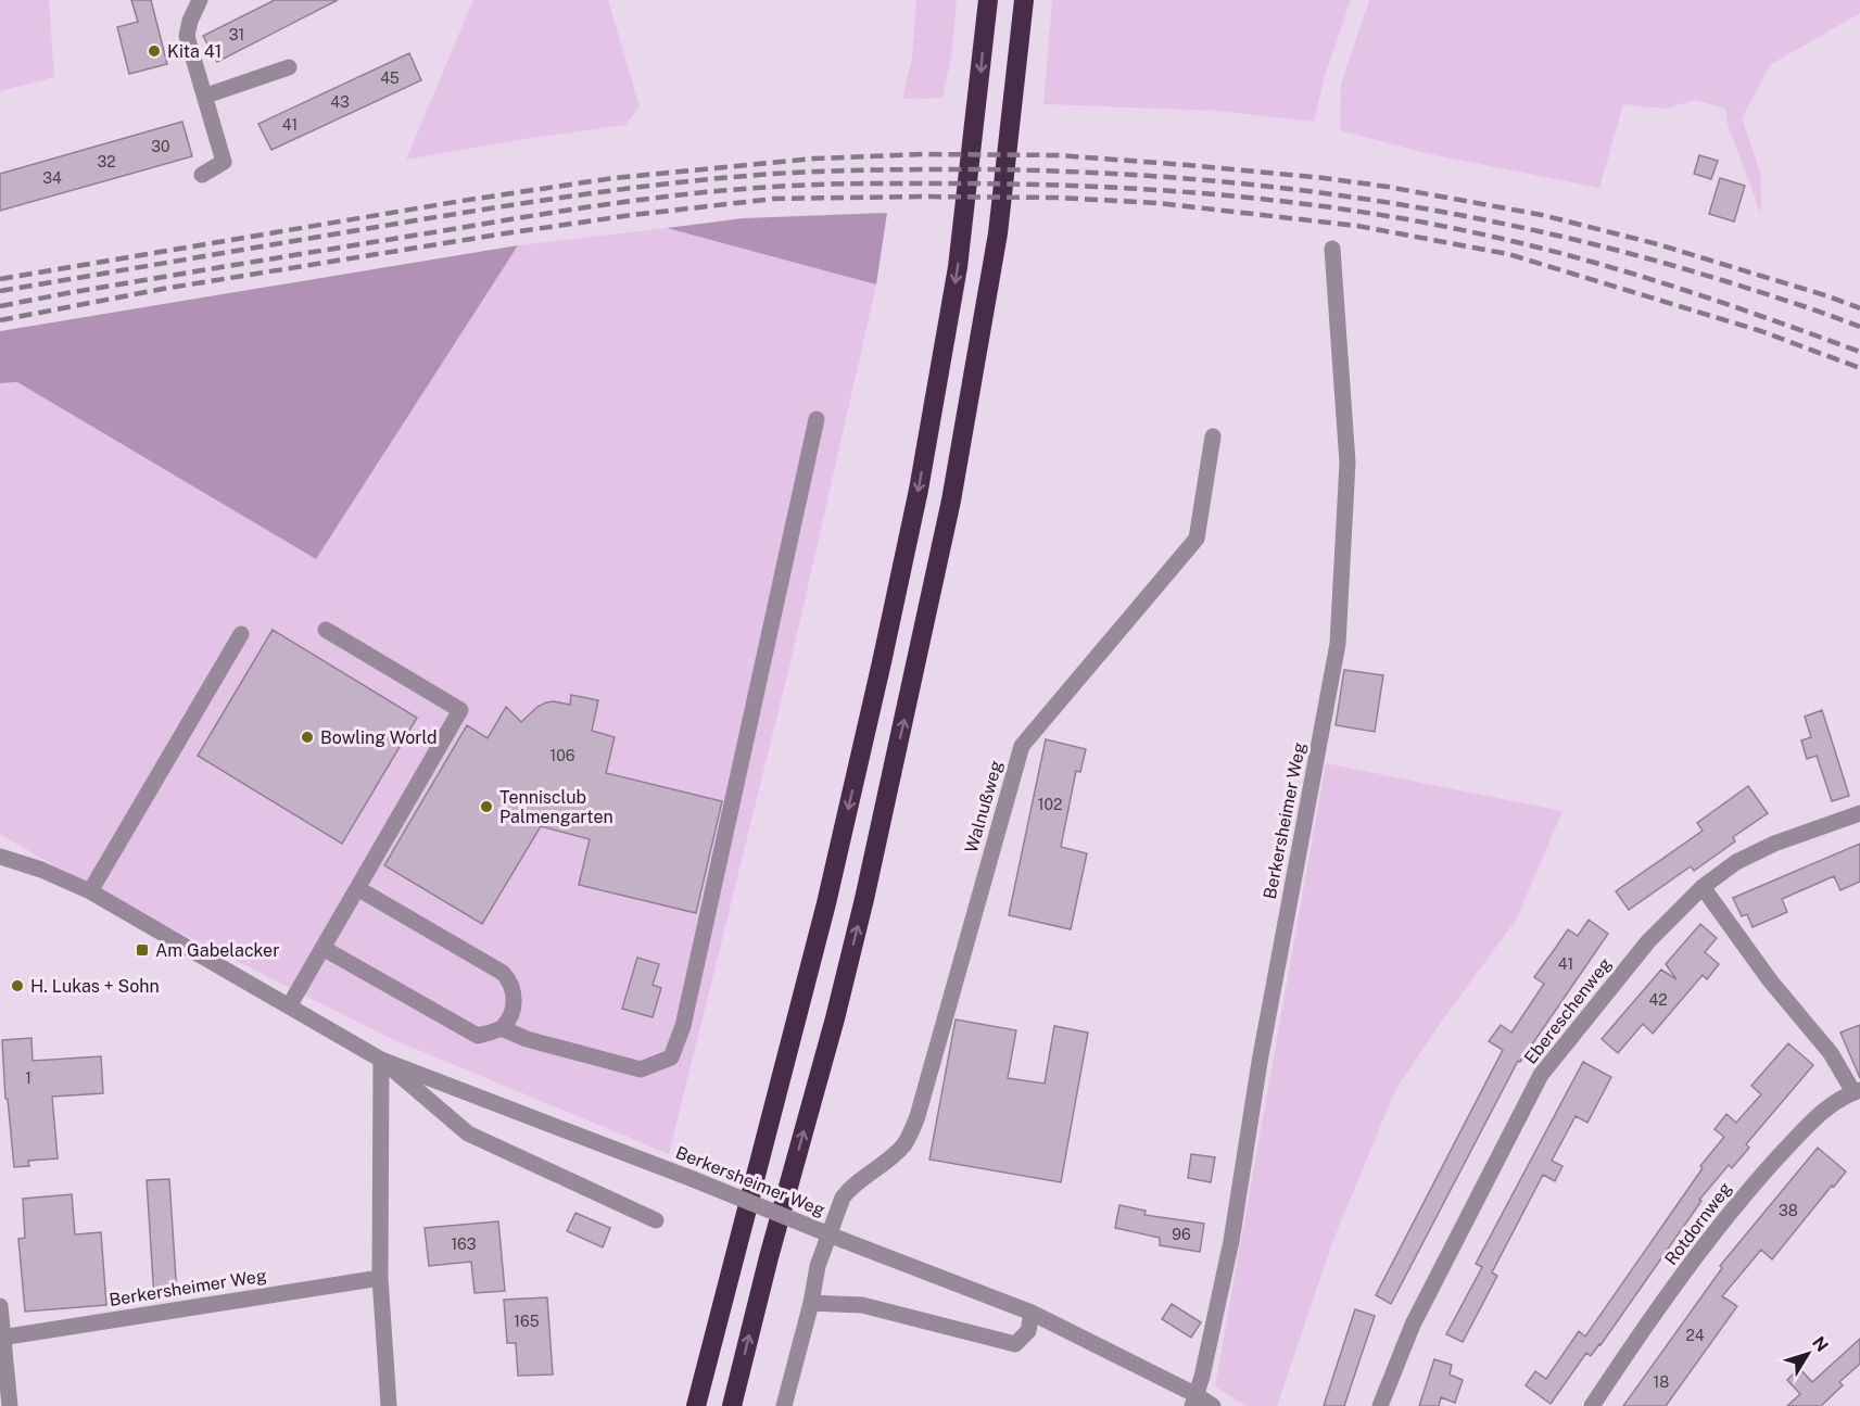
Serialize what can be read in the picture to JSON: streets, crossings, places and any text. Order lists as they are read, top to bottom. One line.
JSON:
{"streets":{"street":["Walnußweg","Berkersheimer Weg","Ebereschenweg","Rotdornweg"]},"places":{"other":["Kita 41","Bowling World","Tennisclub Palmengarten","H. Lukas + Sohn"],"transit":["Am Gabelacker"]},"house_numbers":["31","45","43","41","30","32","34","106","102","41","42","1","38","96","163","165","24","18"],"north":"top right"}
